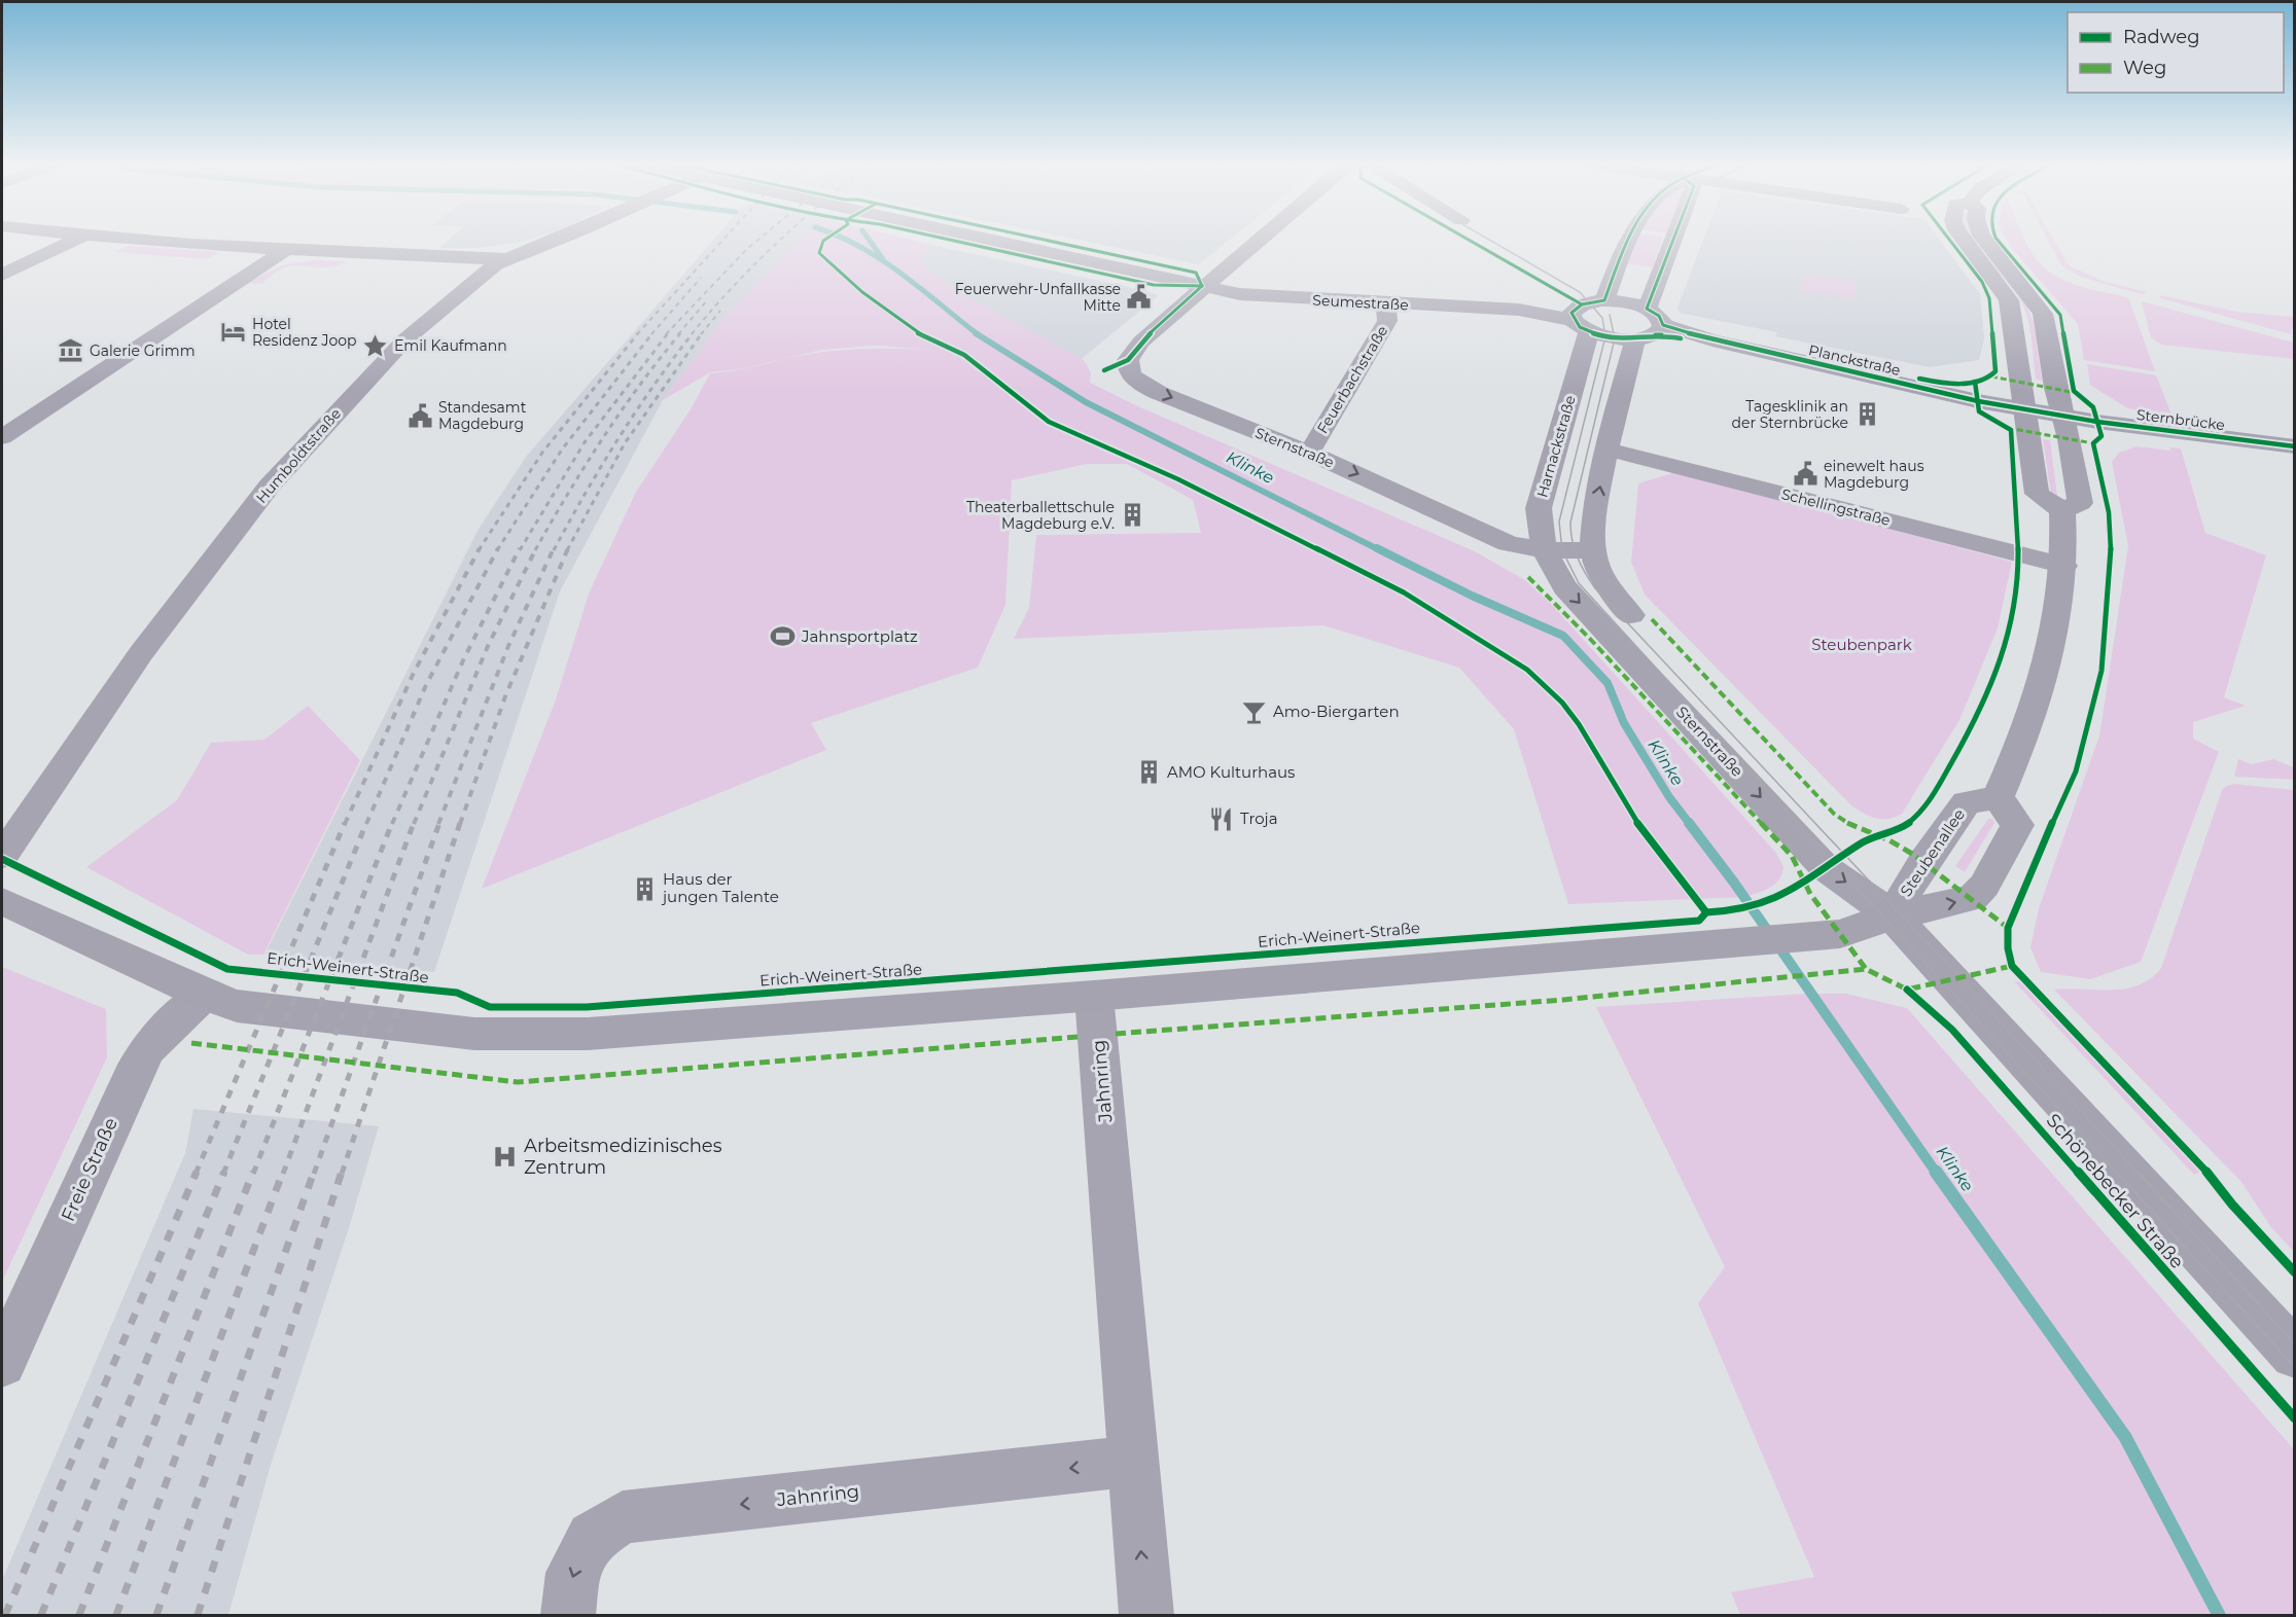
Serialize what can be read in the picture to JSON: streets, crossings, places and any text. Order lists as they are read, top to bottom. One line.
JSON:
{"streets":{"main road":["Steubenallee","Schönebecker Straße"],"street":["Seumestraße","Planckstraße","Feuerbachstraße","Sternbrücke","Harnackstraße","Sternstraße","Humboldtstraße","Schellingstraße","Jahnring","Freie Straße"],"cycle path":["Erich-Weinert-Straße"]},"crossings":[["Seumestraße","Planckstraße"],["Seumestraße","Feuerbachstraße"],["Seumestraße","Harnackstraße"],["Seumestraße","Sternstraße"],["Planckstraße","Sternbrücke"],["Feuerbachstraße","Sternstraße"],["Harnackstraße","Sternstraße"],["Sternstraße","Steubenallee"],["Sternstraße","Schönebecker Straße"],["Steubenallee","Schönebecker Straße"]],"one_way":["Sternstraße"],"water":["Klinke"],"parks":["Steubenpark"],"places":{"public building":["Feuerwehr-Unfallkasse Mitte","Standesamt Magdeburg","einewelt haus Magdeburg"],"hotel":["Hotel Residenz Joop"],"place":["Emil Kaufmann"],"museum":["Galerie Grimm"],"building":["Tagesklinik an der Sternbrücke","Theaterballettschule Magdeburg e.V.","AMO Kulturhaus","Haus der jungen Talente"],"sports":["Jahnsportplatz"],"bar":["Amo-Biergarten"],"restaurant":["Troja"],"hospital":["Arbeitsmedizinisches Zentrum"]},"legend":["Radweg","Weg"]}
